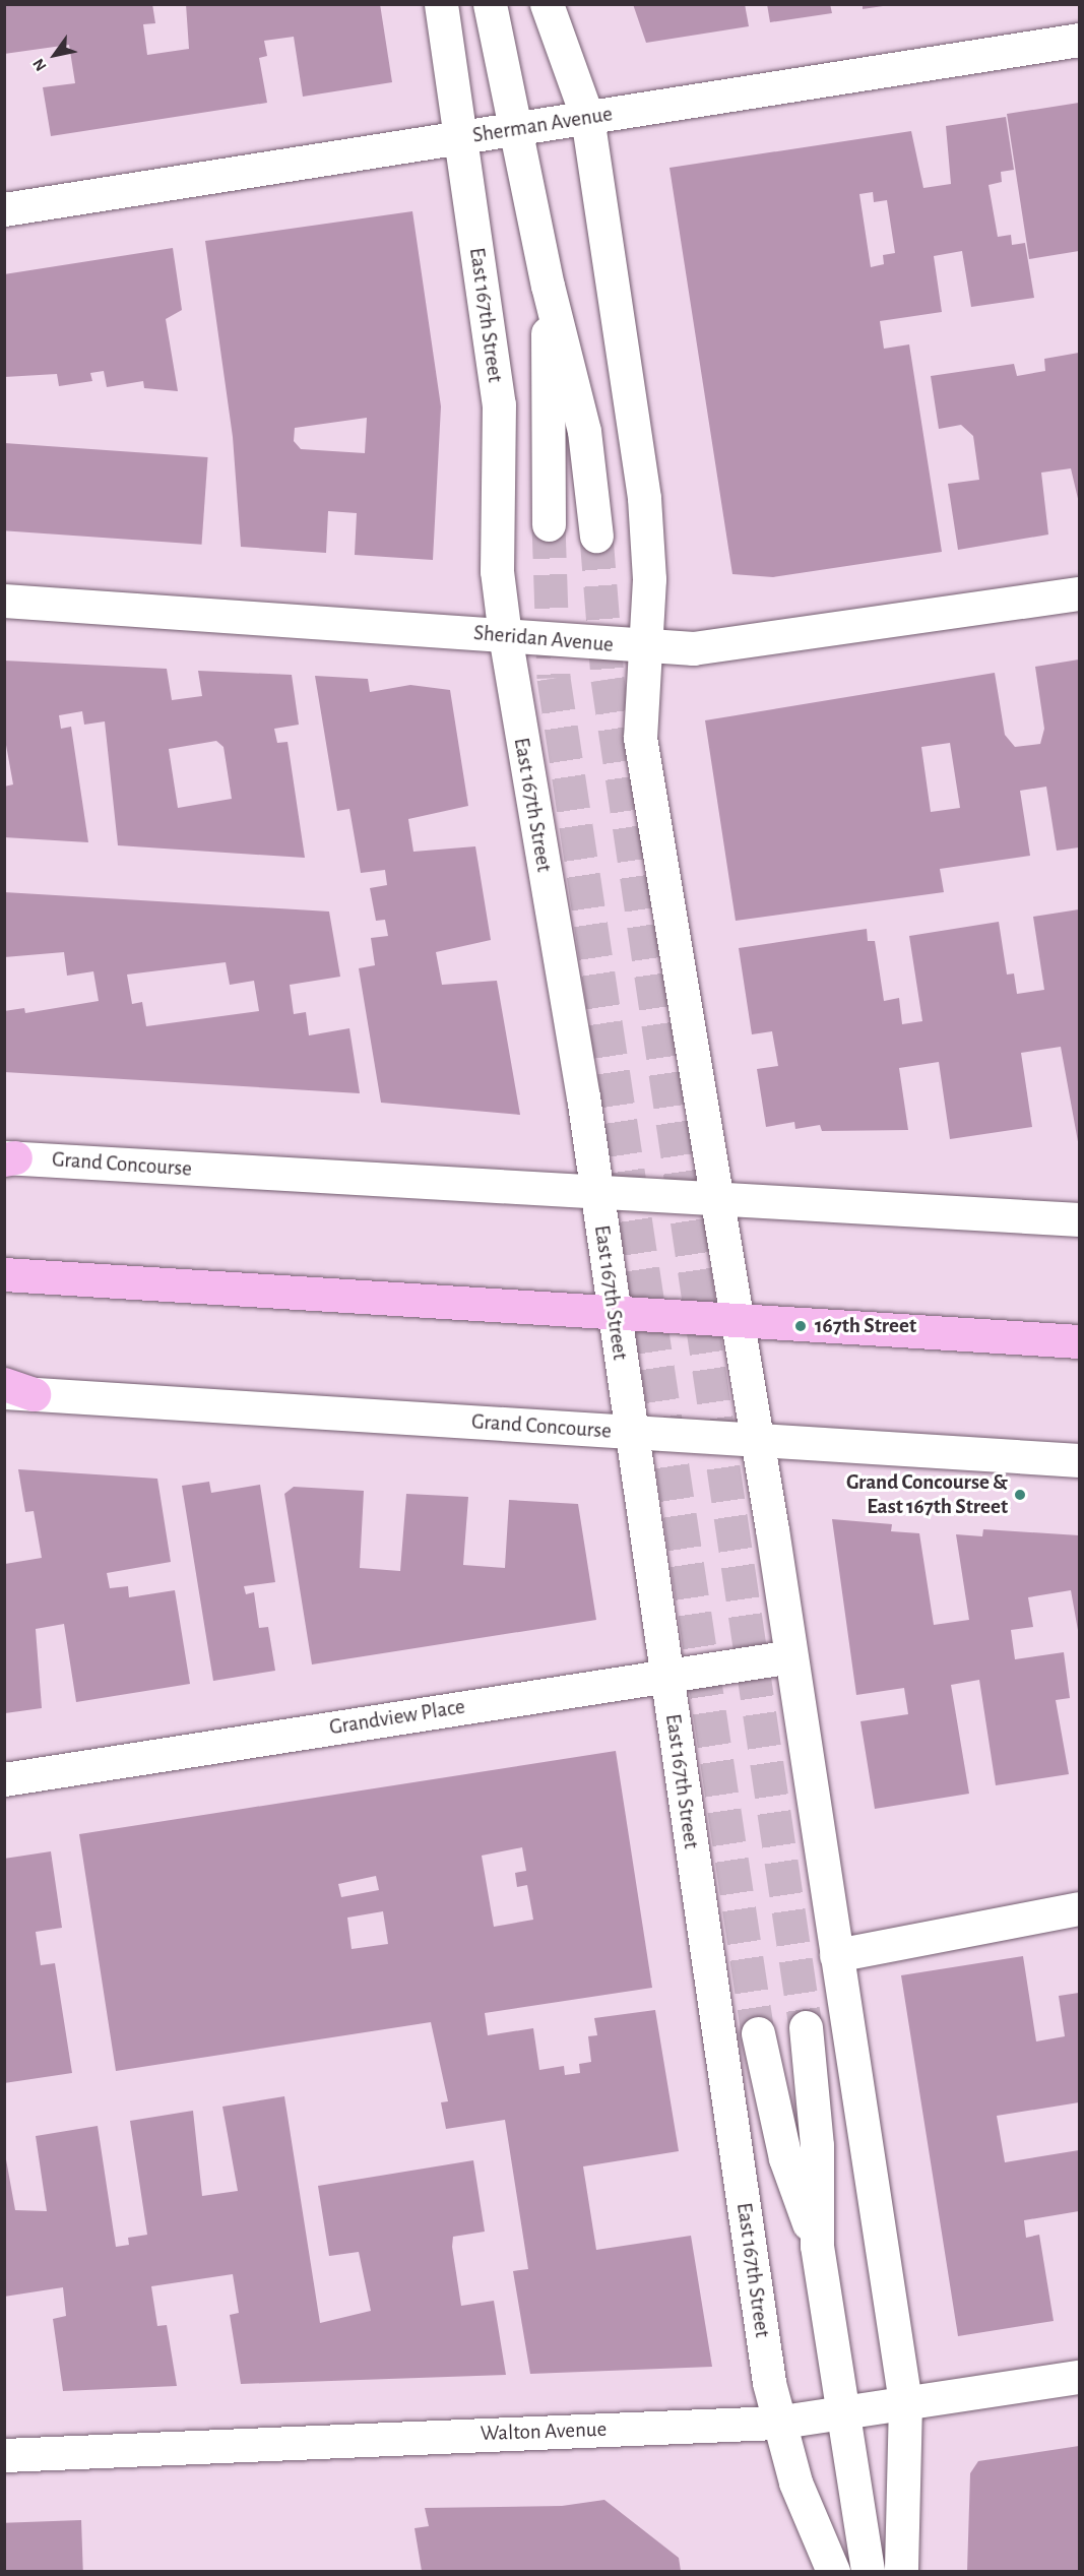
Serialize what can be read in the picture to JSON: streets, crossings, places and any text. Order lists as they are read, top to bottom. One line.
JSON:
{"streets":{"street":["Sherman Avenue","East 167th Street","Sheridan Avenue","Grand Concourse","Grandview Place","Walton Avenue"]},"crossings":[["Sherman Avenue","East 167th Street"],["East 167th Street","Sheridan Avenue"],["East 167th Street","Grand Concourse"],["East 167th Street","Grandview Place"],["East 167th Street","Walton Avenue"]],"places":["167th Street","Grand Concourse & East 167th Street"],"north":"bottom left"}
